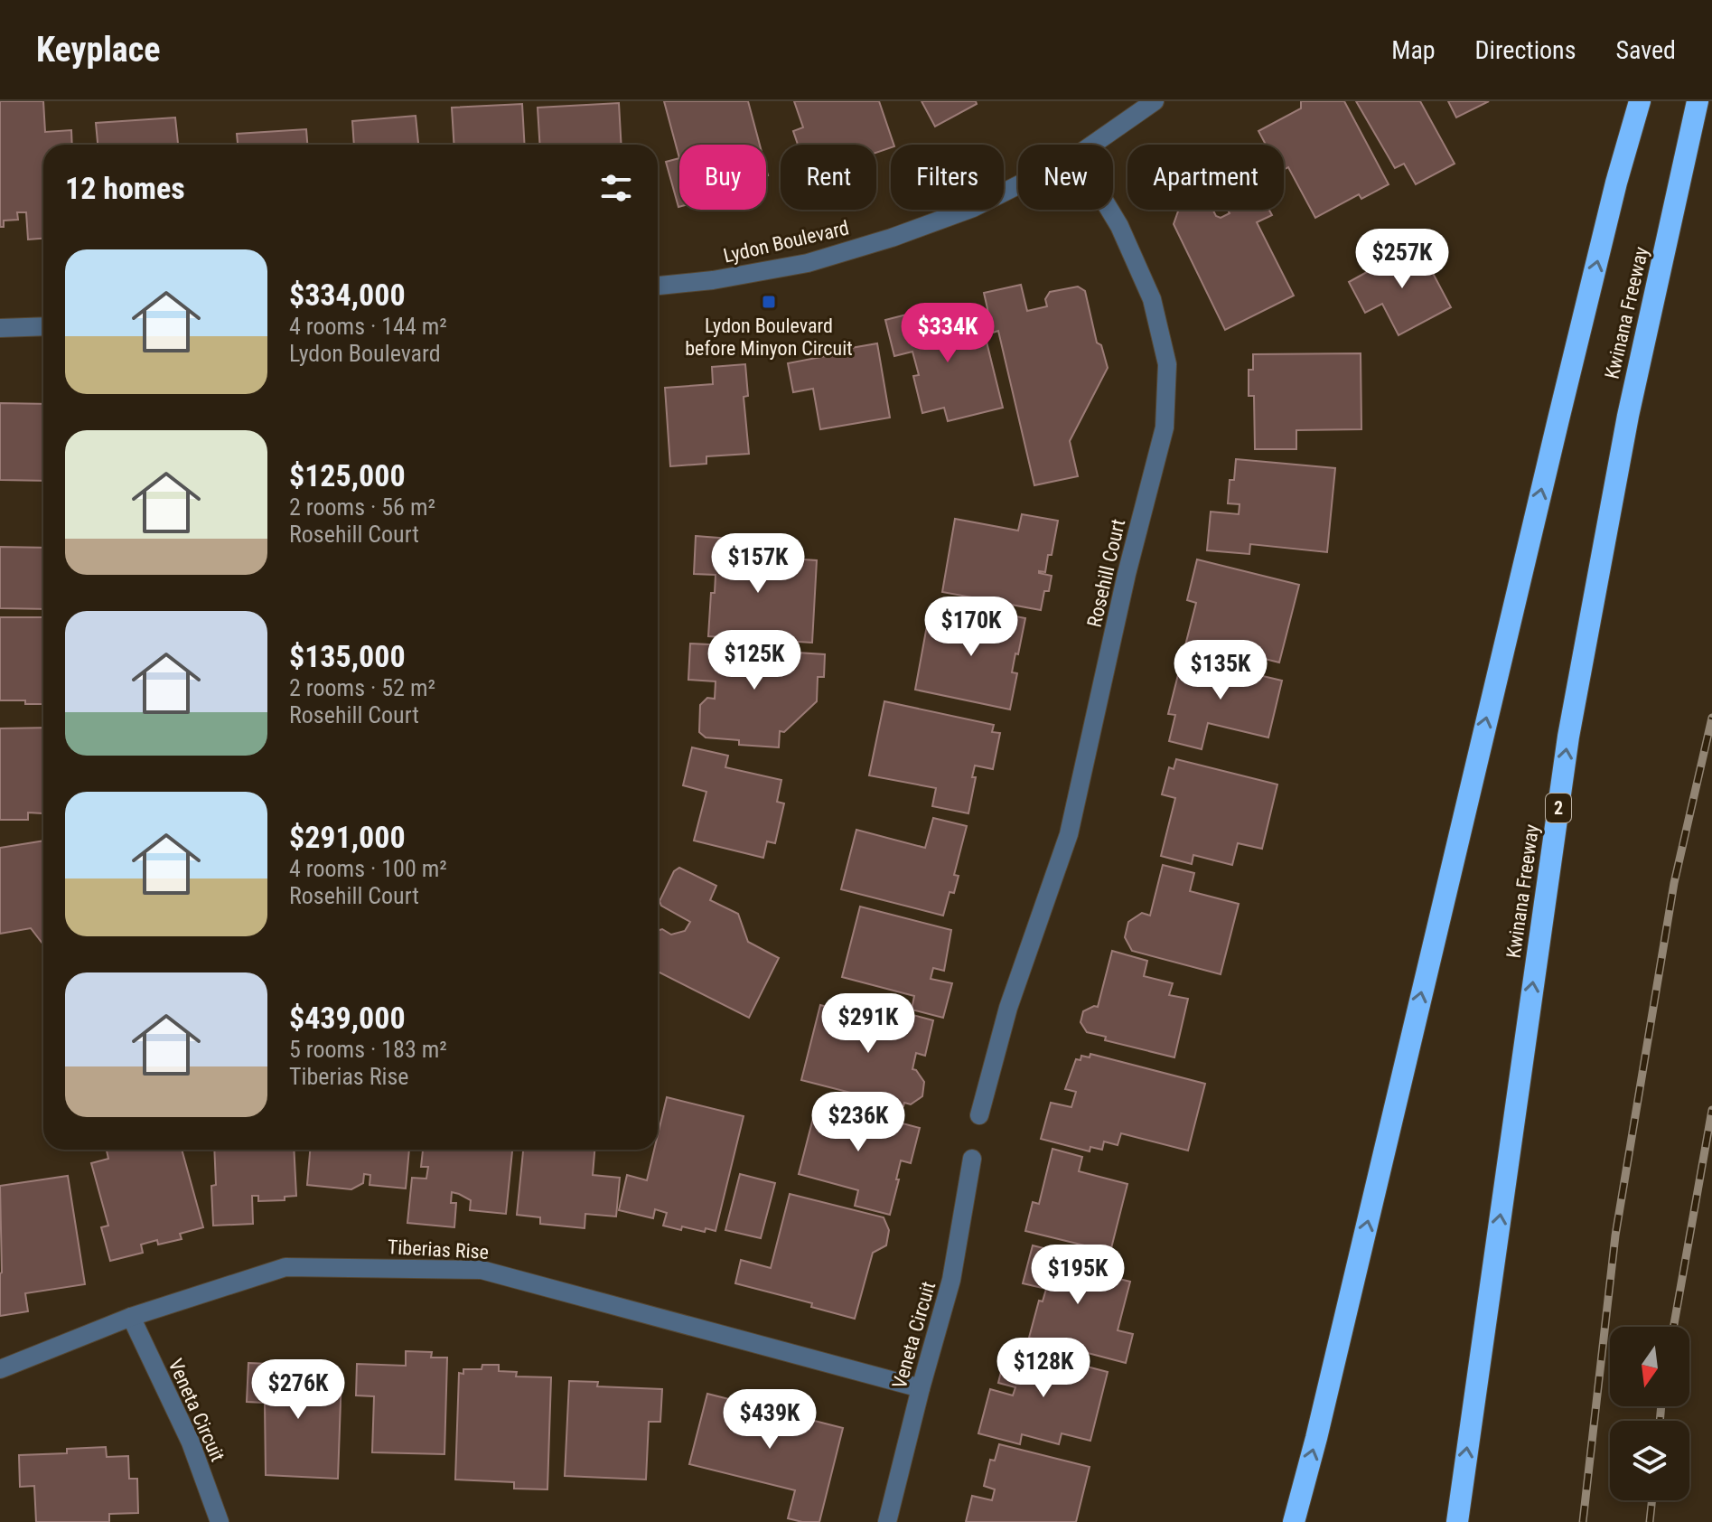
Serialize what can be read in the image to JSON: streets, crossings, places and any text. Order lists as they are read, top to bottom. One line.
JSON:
{"streets":{"highway":["Kwinana Freeway","2"],"street":["Lydon Boulevard","Rosehill Court","Tiberias Rise","Veneta Circuit"]},"crossings":[["Tiberias Rise","Veneta Circuit"]],"places":{"transit":["Lydon Boulevard before Minyon Circuit"]},"north":"bottom","page":{"header":"Keyplace","nav":["Map","Directions","Saved"],"chip":["Buy","Rent","Filters","New","Apartment"],"heading":"12 homes","price":["$257K","$334K","$157K","$170K","$125K","$135K","$291K","$236K","$195K","$128K","$276K","$439K"],"list":[{"name":"$334,000","note":"4 rooms · 144 m² · Lydon Boulevard"},{"name":"$125,000","note":"2 rooms · 56 m² · Rosehill Court"},{"name":"$135,000","note":"2 rooms · 52 m² · Rosehill Court"},{"name":"$291,000","note":"4 rooms · 100 m² · Rosehill Court"},{"name":"$439,000","note":"5 rooms · 183 m² · Tiberias Rise"}]}}
